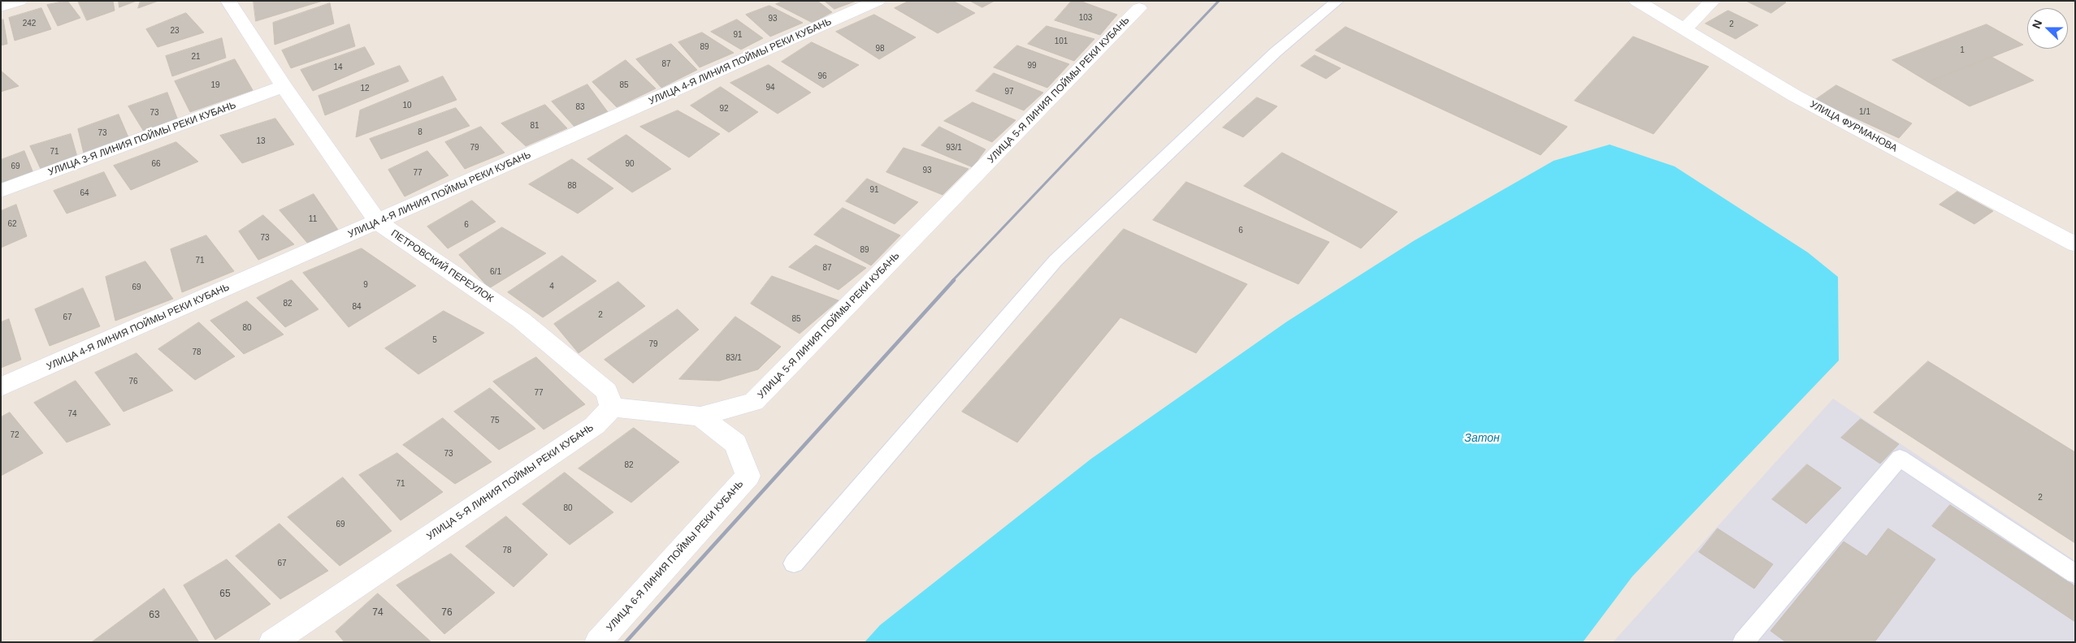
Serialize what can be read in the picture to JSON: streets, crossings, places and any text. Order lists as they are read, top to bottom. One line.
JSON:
{"streets":{"street":["УЛИЦА 4-Я ЛИНИЯ ПОЙМЫ РЕКИ КУБАНЬ","УЛИЦА 5-Я ЛИНИЯ ПОЙМЫ РЕКИ КУБАНЬ","УЛИЦА ФУРМАНОВА","УЛИЦА 3-Я ЛИНИЯ ПОЙМЫ РЕКИ КУБАНЬ","ПЕТРОВСКИЙ ПЕРЕУЛОК","УЛИЦА 6-Я ЛИНИЯ ПОЙМЫ РЕКИ КУБАНЬ"]},"crossings":[["УЛИЦА 4-Я ЛИНИЯ ПОЙМЫ РЕКИ КУБАНЬ","ПЕТРОВСКИЙ ПЕРЕУЛОК"],["УЛИЦА 5-Я ЛИНИЯ ПОЙМЫ РЕКИ КУБАНЬ","ПЕТРОВСКИЙ ПЕРЕУЛОК"],["УЛИЦА 5-Я ЛИНИЯ ПОЙМЫ РЕКИ КУБАНЬ","УЛИЦА 6-Я ЛИНИЯ ПОЙМЫ РЕКИ КУБАНЬ"],["УЛИЦА 3-Я ЛИНИЯ ПОЙМЫ РЕКИ КУБАНЬ","ПЕТРОВСКИЙ ПЕРЕУЛОК"]],"water":["Затон"],"house_numbers":["103","93","242","2","23","91","101","89","98","1","21","87","99","14","96","19","85","94","12","97","10","83","92","1/1","73","81","8","73","13","79","93/1","71","66","90","69","93","77","88","91","64","11","62","6","6","73","89","71","87","6/1","9","4","69","82","84","2","67","85","80","5","79","78","83/1","76","77","74","75","72","73","82","71","2","80","69","78","67","65","74","76","63"],"north":"left"}
